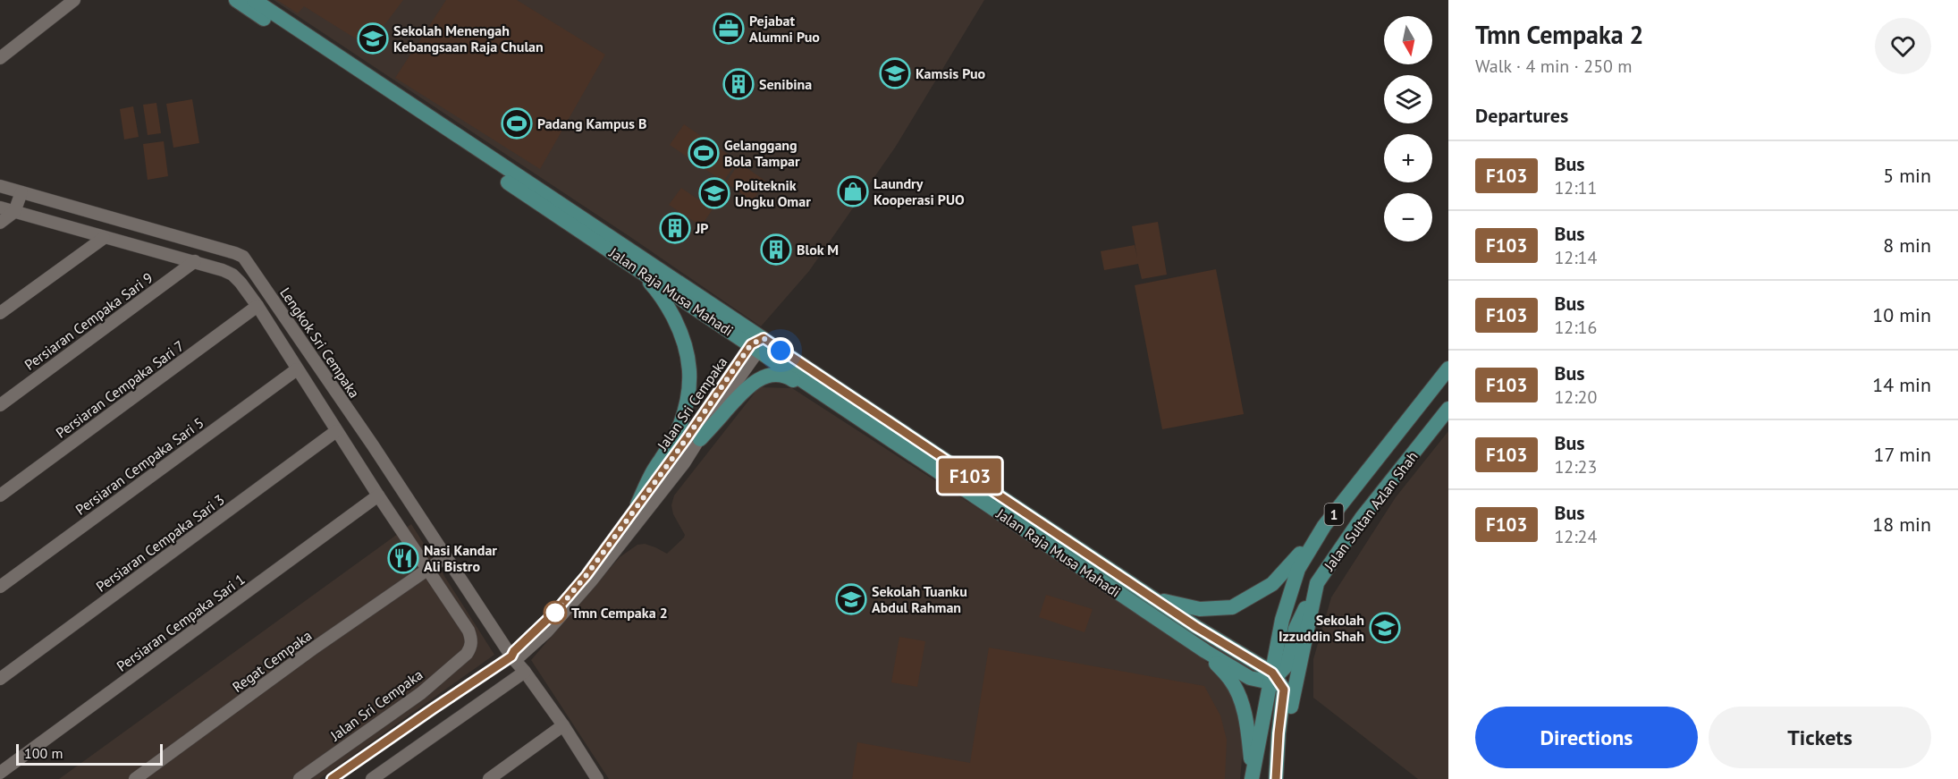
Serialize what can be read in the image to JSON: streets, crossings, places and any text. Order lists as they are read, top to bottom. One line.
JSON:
{"streets":{"main road":["Jalan Raja Musa Mahadi","Jalan Sultan Azlan Shah","1"],"street":["Persiaran Cempaka Sari 9","Lengkok Sri Cempaka","Persiaran Cempaka Sari 7","Jalan Sri Cempaka","Persiaran Cempaka Sari 5","Persiaran Cempaka Sari 3","Persiaran Cempaka Sari 1","Regat Cempaka"]},"crossings":[["Jalan Raja Musa Mahadi","Jalan Sri Cempaka"],["Jalan Raja Musa Mahadi","Jalan Sultan Azlan Shah"],["Lengkok Sri Cempaka","Jalan Sri Cempaka"],["Lengkok Sri Cempaka","Regat Cempaka"],["Jalan Sri Cempaka","Regat Cempaka"]],"places":{"office":["Pejabat Alumni Puo"],"school or university":["Sekolah Menengah Kebangsaan Raja Chulan","Kamsis Puo","Politeknik Ungku Omar","Sekolah Tuanku Abdul Rahman","Sekolah Izzuddin Shah"],"building":["Senibina","JP","Blok M"],"sports":["Padang Kampus B","Gelanggang Bola Tampar"],"shop":["Laundry Kooperasi PUO"],"restaurant":["Nasi Kandar Ali Bistro"],"other":["Tmn Cempaka 2"]},"lines":["bus line F103"],"scale_bar":"100 m","north":"bottom","page":{"on_map":"F103","heading":[["Tmn Cempaka 2","Walk · 4 min · 250 m"],"Departures"],"map_buttons":["+","−"],"list":[{"mark":"F103","name":"Bus","note":"12:11","value":"5 min"},{"mark":"F103","name":"Bus","note":"12:14","value":"8 min"},{"mark":"F103","name":"Bus","note":"12:16","value":"10 min"},{"mark":"F103","name":"Bus","note":"12:20","value":"14 min"},{"mark":"F103","name":"Bus","note":"12:23","value":"17 min"},{"mark":"F103","name":"Bus","note":"12:24","value":"18 min"}],"buttons":["Directions","Tickets"],"scale":"100 m"}}
